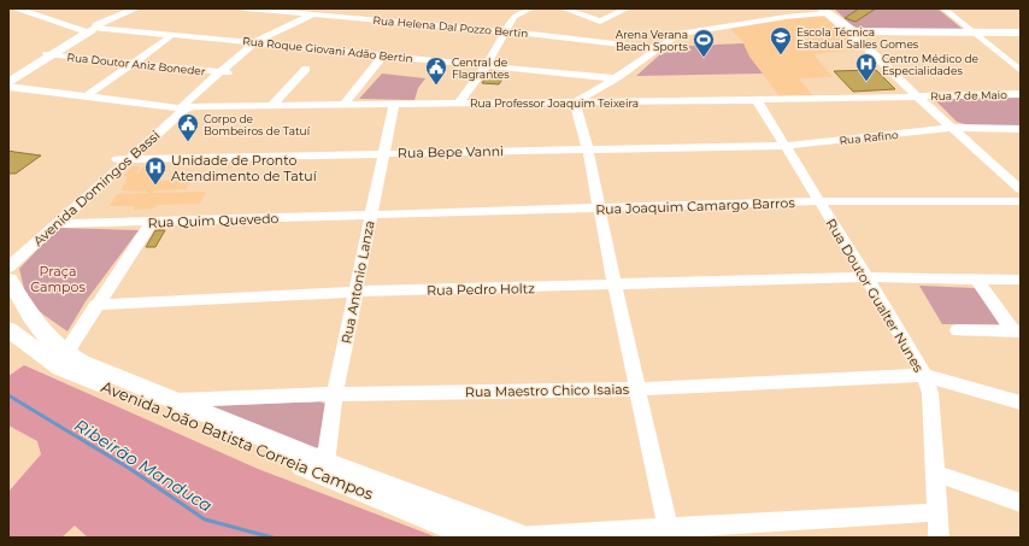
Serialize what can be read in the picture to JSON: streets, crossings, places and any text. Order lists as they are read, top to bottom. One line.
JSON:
{"streets":{"main road":["Avenida João Batista Correia Campos"],"street":["Rua Helena Dal Pozzo Bertin","Rua Roque Giovani Adão Bertin","Rua Doutor Aniz Boneder","Rua 7 de Maio","Rua Professor Joaquim Teixeira","Rua Rafino","Rua Bepe Vanni","Avenida Domingos Bassi","Rua Joaquim Camargo Barros","Rua Quim Quevedo","Rua Antonio Lanza","Rua Pedro Holtz","Rua Doutor Gualter Nunes","Rua Maestro Chico Isaias"]},"crossings":[["Rua Helena Dal Pozzo Bertin","Avenida Domingos Bassi"],["Rua Roque Giovani Adão Bertin","Avenida Domingos Bassi"],["Rua Doutor Aniz Boneder","Avenida Domingos Bassi"],["Rua 7 de Maio","Rua Professor Joaquim Teixeira"],["Rua Professor Joaquim Teixeira","Avenida Domingos Bassi"],["Rua Professor Joaquim Teixeira","Rua Antonio Lanza"],["Rua Professor Joaquim Teixeira","Rua Doutor Gualter Nunes"],["Rua Rafino","Rua Bepe Vanni"],["Rua Rafino","Rua Doutor Gualter Nunes"],["Rua Bepe Vanni","Avenida Domingos Bassi"],["Rua Bepe Vanni","Rua Antonio Lanza"],["Rua Bepe Vanni","Rua Doutor Gualter Nunes"],["Avenida Domingos Bassi","Rua Quim Quevedo"],["Avenida Domingos Bassi","Avenida João Batista Correia Campos"],["Rua Joaquim Camargo Barros","Rua Quim Quevedo"],["Rua Joaquim Camargo Barros","Rua Antonio Lanza"],["Rua Joaquim Camargo Barros","Rua Doutor Gualter Nunes"],["Rua Quim Quevedo","Rua Antonio Lanza"],["Rua Antonio Lanza","Rua Pedro Holtz"],["Rua Antonio Lanza","Rua Maestro Chico Isaias"],["Rua Antonio Lanza","Avenida João Batista Correia Campos"],["Rua Pedro Holtz","Rua Doutor Gualter Nunes"],["Rua Doutor Gualter Nunes","Rua Maestro Chico Isaias"],["Rua Maestro Chico Isaias","Avenida João Batista Correia Campos"]],"water":["Ribeirão Manduca"],"parks":["Praça Campos"],"places":{"school or university":["Escola Técnica Estadual Salles Gomes"],"sports":["Arena Verana Beach Sports"],"hospital":["Centro Médico de Especialidades","Unidade de Pronto Atendimento de Tatuí"],"public building":["Central de Flagrantes","Corpo de Bombeiros de Tatuí"]}}
